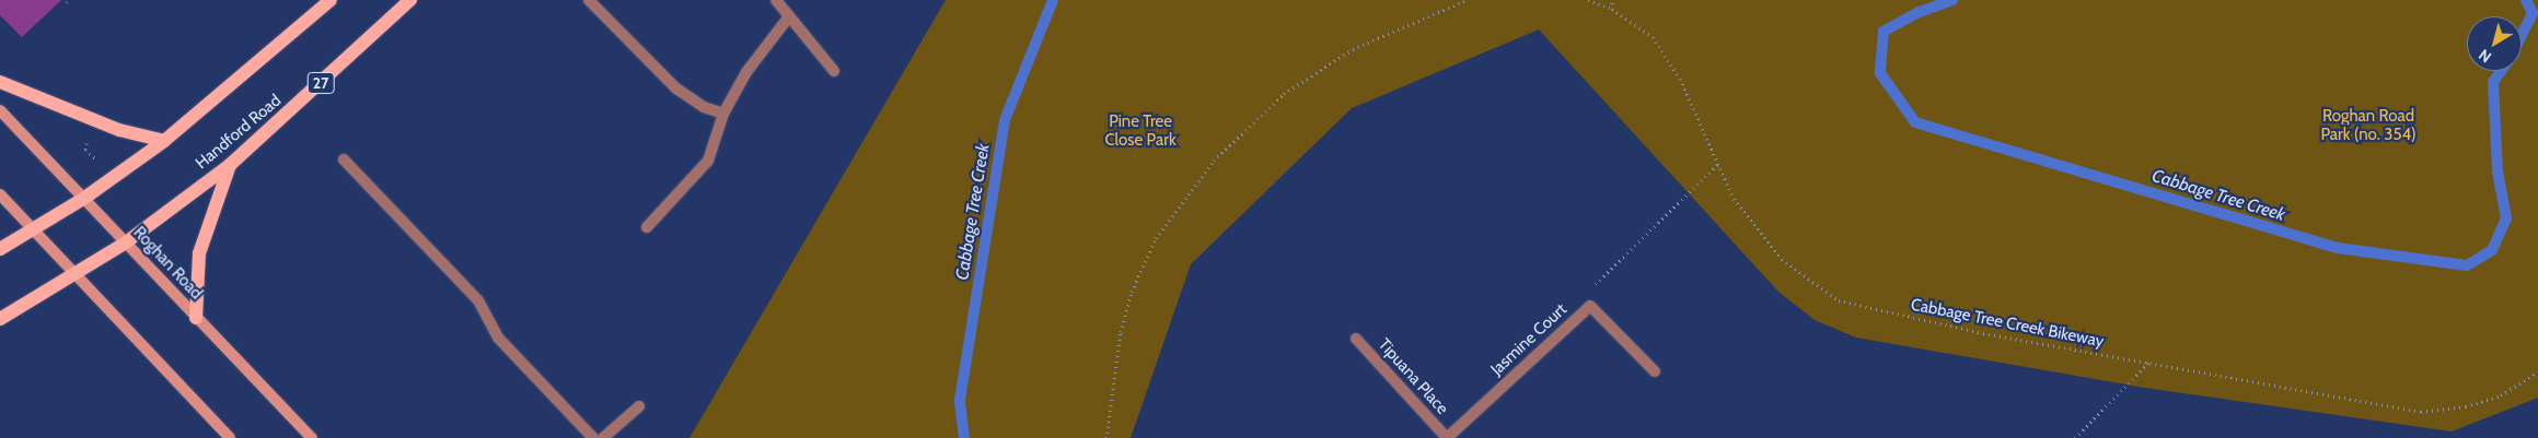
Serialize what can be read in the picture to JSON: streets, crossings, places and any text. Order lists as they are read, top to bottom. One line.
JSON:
{"streets":{"main road":["27","Handford Road","Roghan Road"],"street":["Jasmine Court","Tipuana Place"],"path":["Cabbage Tree Creek Bikeway"]},"crossings":[["27","Handford Road"],["Handford Road","Roghan Road"],["Jasmine Court","Tipuana Place"]],"water":["Cabbage Tree Creek"],"parks":["Roghan Road Park (no. 354)","Pine Tree Close Park"],"north":"bottom left"}
